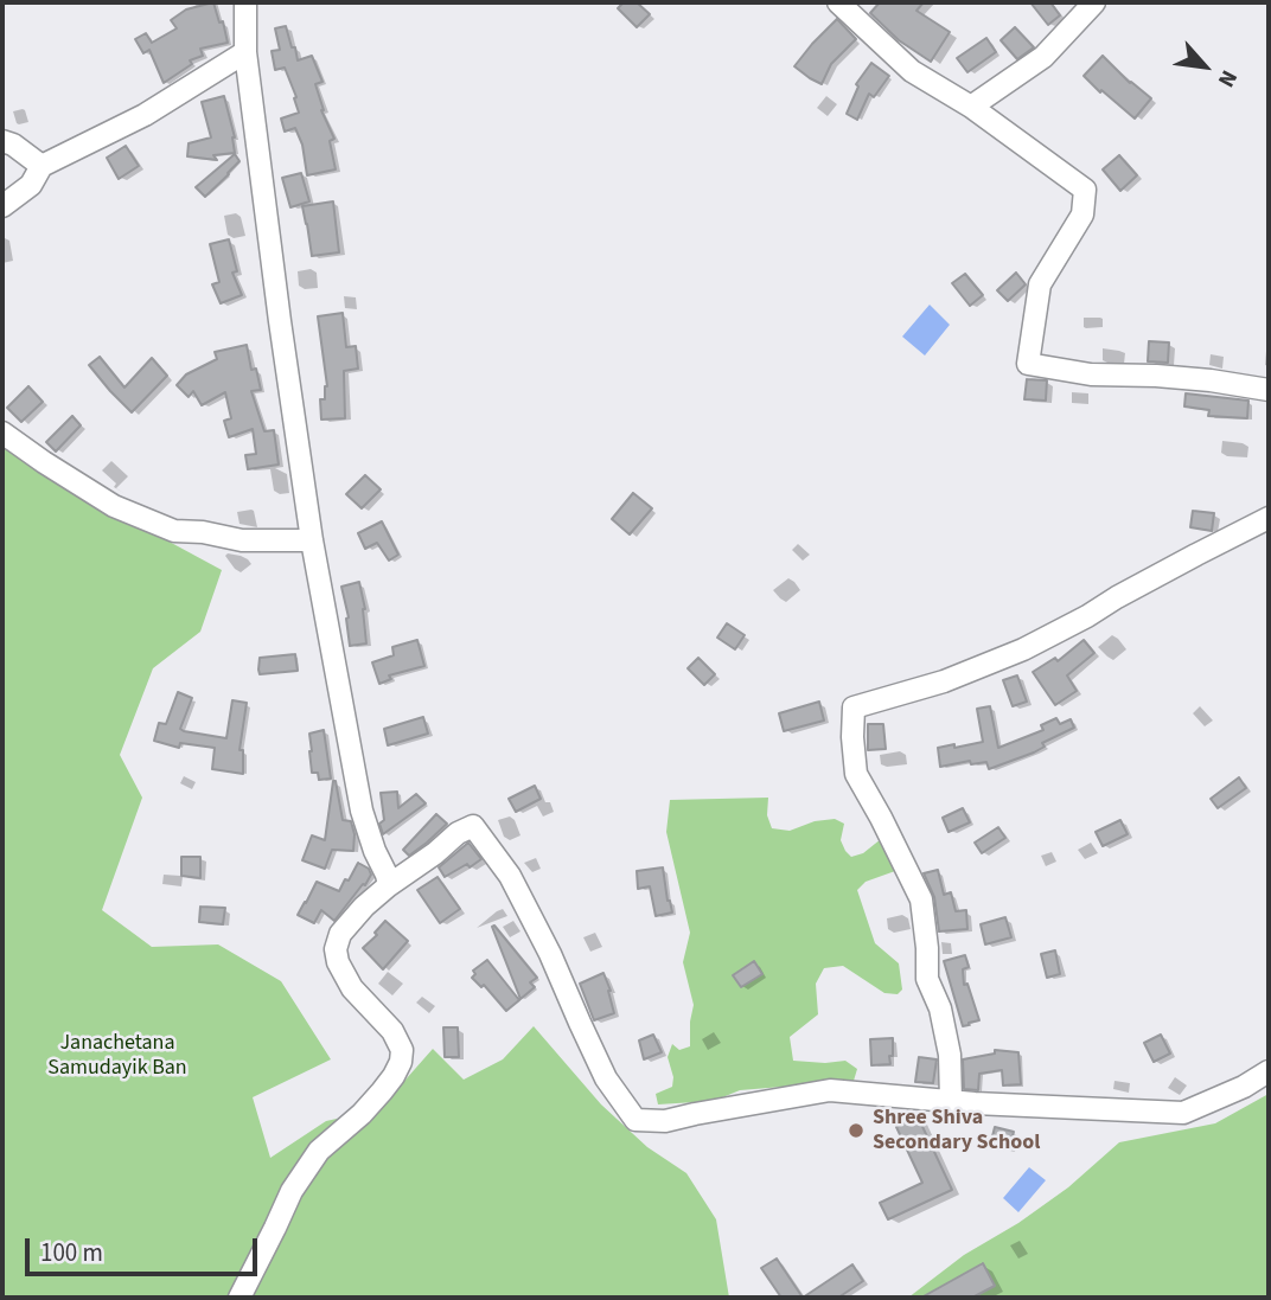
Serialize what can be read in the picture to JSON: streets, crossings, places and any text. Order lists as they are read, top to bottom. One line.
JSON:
{"parks":["Janachetana Samudayik Ban"],"places":["Shree Shiva Secondary School"],"scale_bar":"100 m","north":"bottom right"}
